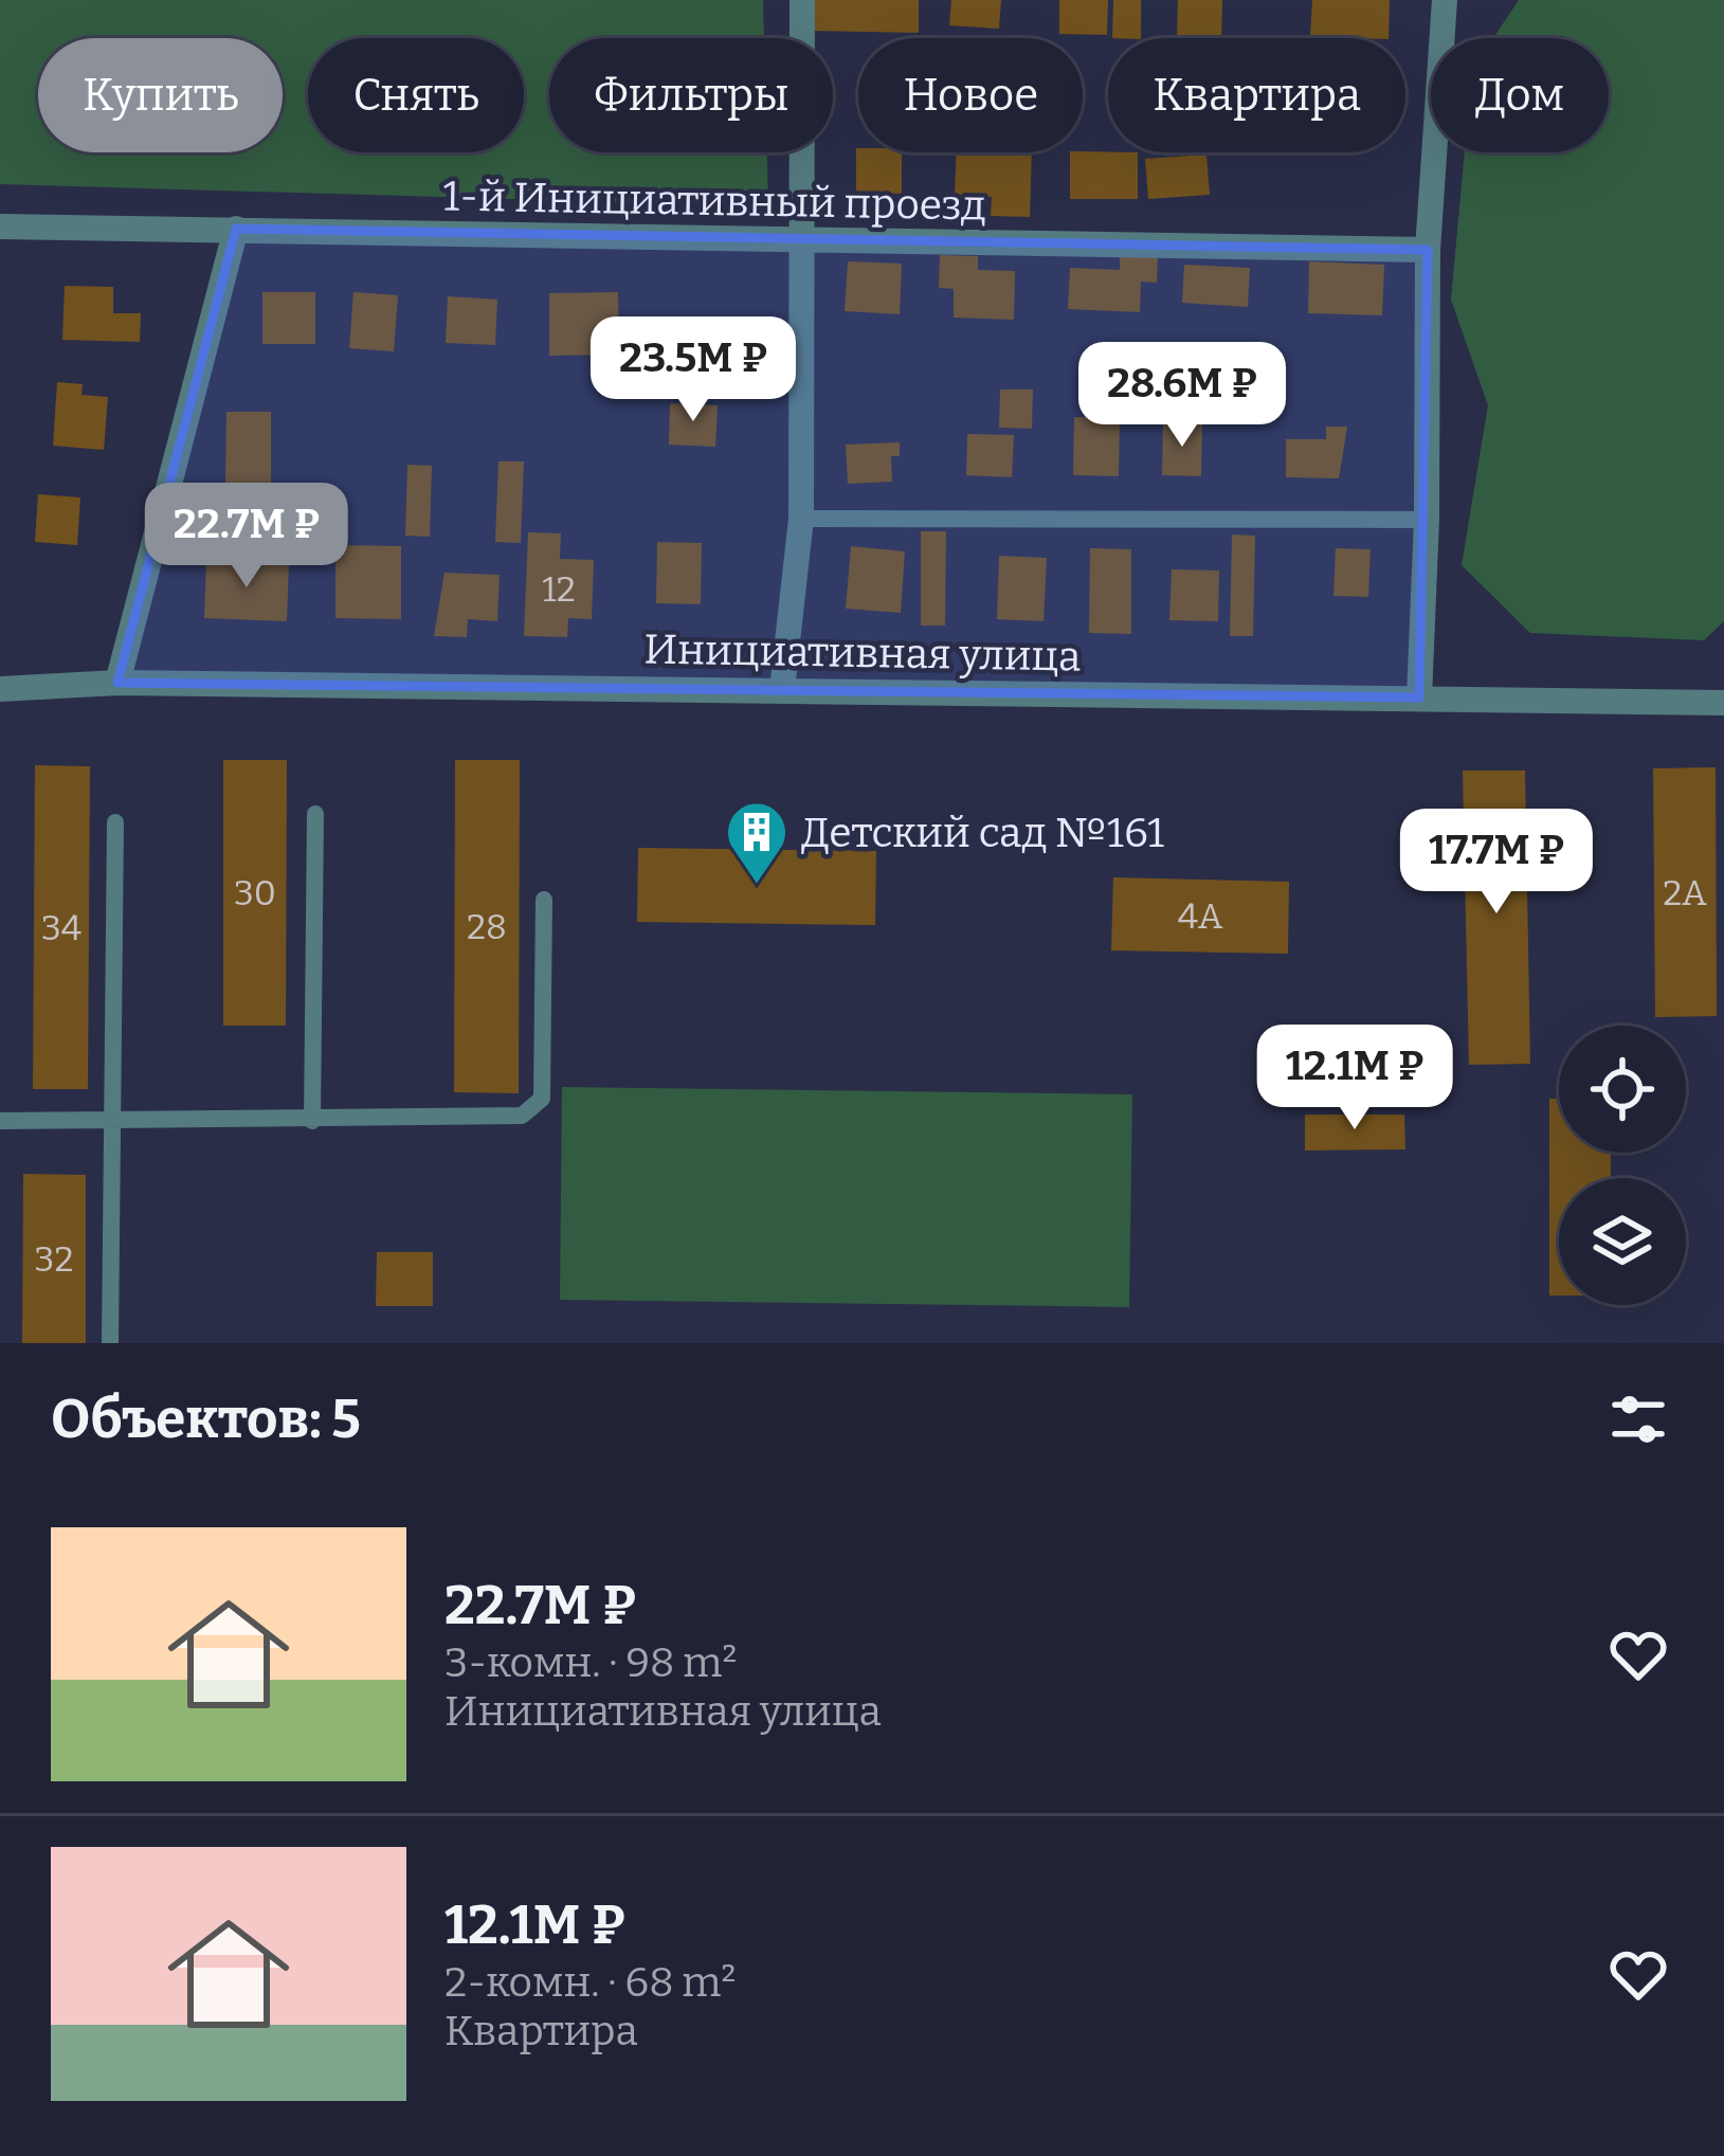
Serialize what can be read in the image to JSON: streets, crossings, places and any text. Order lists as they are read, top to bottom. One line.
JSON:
{"streets":{"street":["1-й Инициативный проезд","Инициативная улица"]},"places":{"building":["Детский сад №161"]},"house_numbers":["12","30","2А","4А","28","34","32"],"page":{"chip":["Купить","Снять","Фильтры","Новое","Квартира","Дом"],"price":["23.5M ₽","28.6M ₽","22.7M ₽","17.7M ₽","12.1M ₽"],"heading":"Объектов: 5","list":[{"name":"22.7M ₽","note":"3-комн. · 98 m² · Инициативная улица"},{"name":"12.1M ₽","note":"2-комн. · 68 m² · Квартира"}]}}
